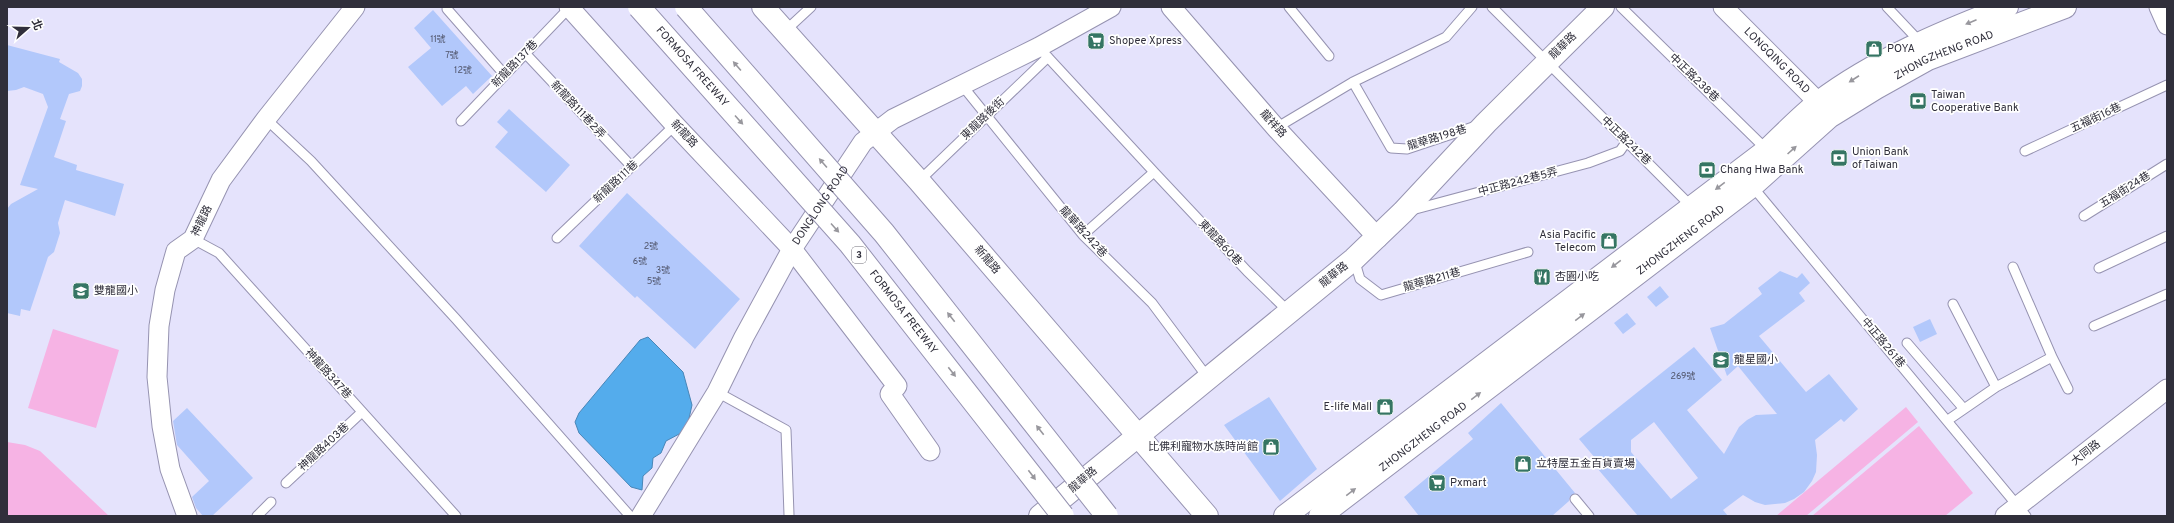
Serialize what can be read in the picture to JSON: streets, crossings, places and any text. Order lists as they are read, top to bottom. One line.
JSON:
{"streets":{"main road":["龍華路","ZHONGZHENG ROAD","FORMOSA FREEWAY","新龍路","3"],"street":["LONGQING ROAD","龍祥路","DONGLONG ROAD","神龍路","大同路"],"lane":["新龍路137巷","中正路238巷","新龍路111巷2弄","五福街16巷","東龍路後街","龍華路198巷","中正路242巷","新龍路111巷","中正路242巷5弄","五福街24巷","龍華路242巷","東龍路60巷","龍華路211巷","中正路261巷","神龍路347巷","神龍路403巷"]},"crossings":[["龍華路","龍祥路"],["龍華路","新龍路"],["龍華路","龍華路198巷"],["龍華路","中正路242巷"],["龍華路","中正路242巷5弄"],["龍華路","龍華路242巷"],["龍華路","東龍路60巷"],["龍華路","龍華路211巷"],["ZHONGZHENG ROAD","LONGQING ROAD"],["ZHONGZHENG ROAD","中正路238巷"],["ZHONGZHENG ROAD","中正路242巷"],["ZHONGZHENG ROAD","中正路261巷"],["新龍路137巷","新龍路111巷2弄"],["新龍路137巷","新龍路"],["新龍路111巷2弄","新龍路111巷"],["東龍路後街","新龍路"],["東龍路後街","DONGLONG ROAD"],["東龍路後街","龍華路242巷"],["東龍路後街","東龍路60巷"],["新龍路","新龍路111巷"],["新龍路","DONGLONG ROAD"],["中正路242巷","中正路242巷5弄"],["DONGLONG ROAD","龍華路242巷"],["DONGLONG ROAD","東龍路60巷"],["神龍路","神龍路347巷"],["中正路261巷","大同路"],["神龍路347巷","神龍路403巷"]],"places":{"supermarket":["Shopee Xpress","Pxmart"],"shop":["POYA","Asia Pacific Telecom","E-life Mall","比佛利寵物水族時尚館","立特屋五金百貨賣場"],"bank":["Taiwan Cooperative Bank","Union Bank of Taiwan","Chang Hwa Bank"],"restaurant":["杏園小吃"],"school or university":["雙龍國小","龍星國小"]},"house_numbers":["11號","7號","12號","2號","6號","3號","5號","269號"],"north":"right"}
